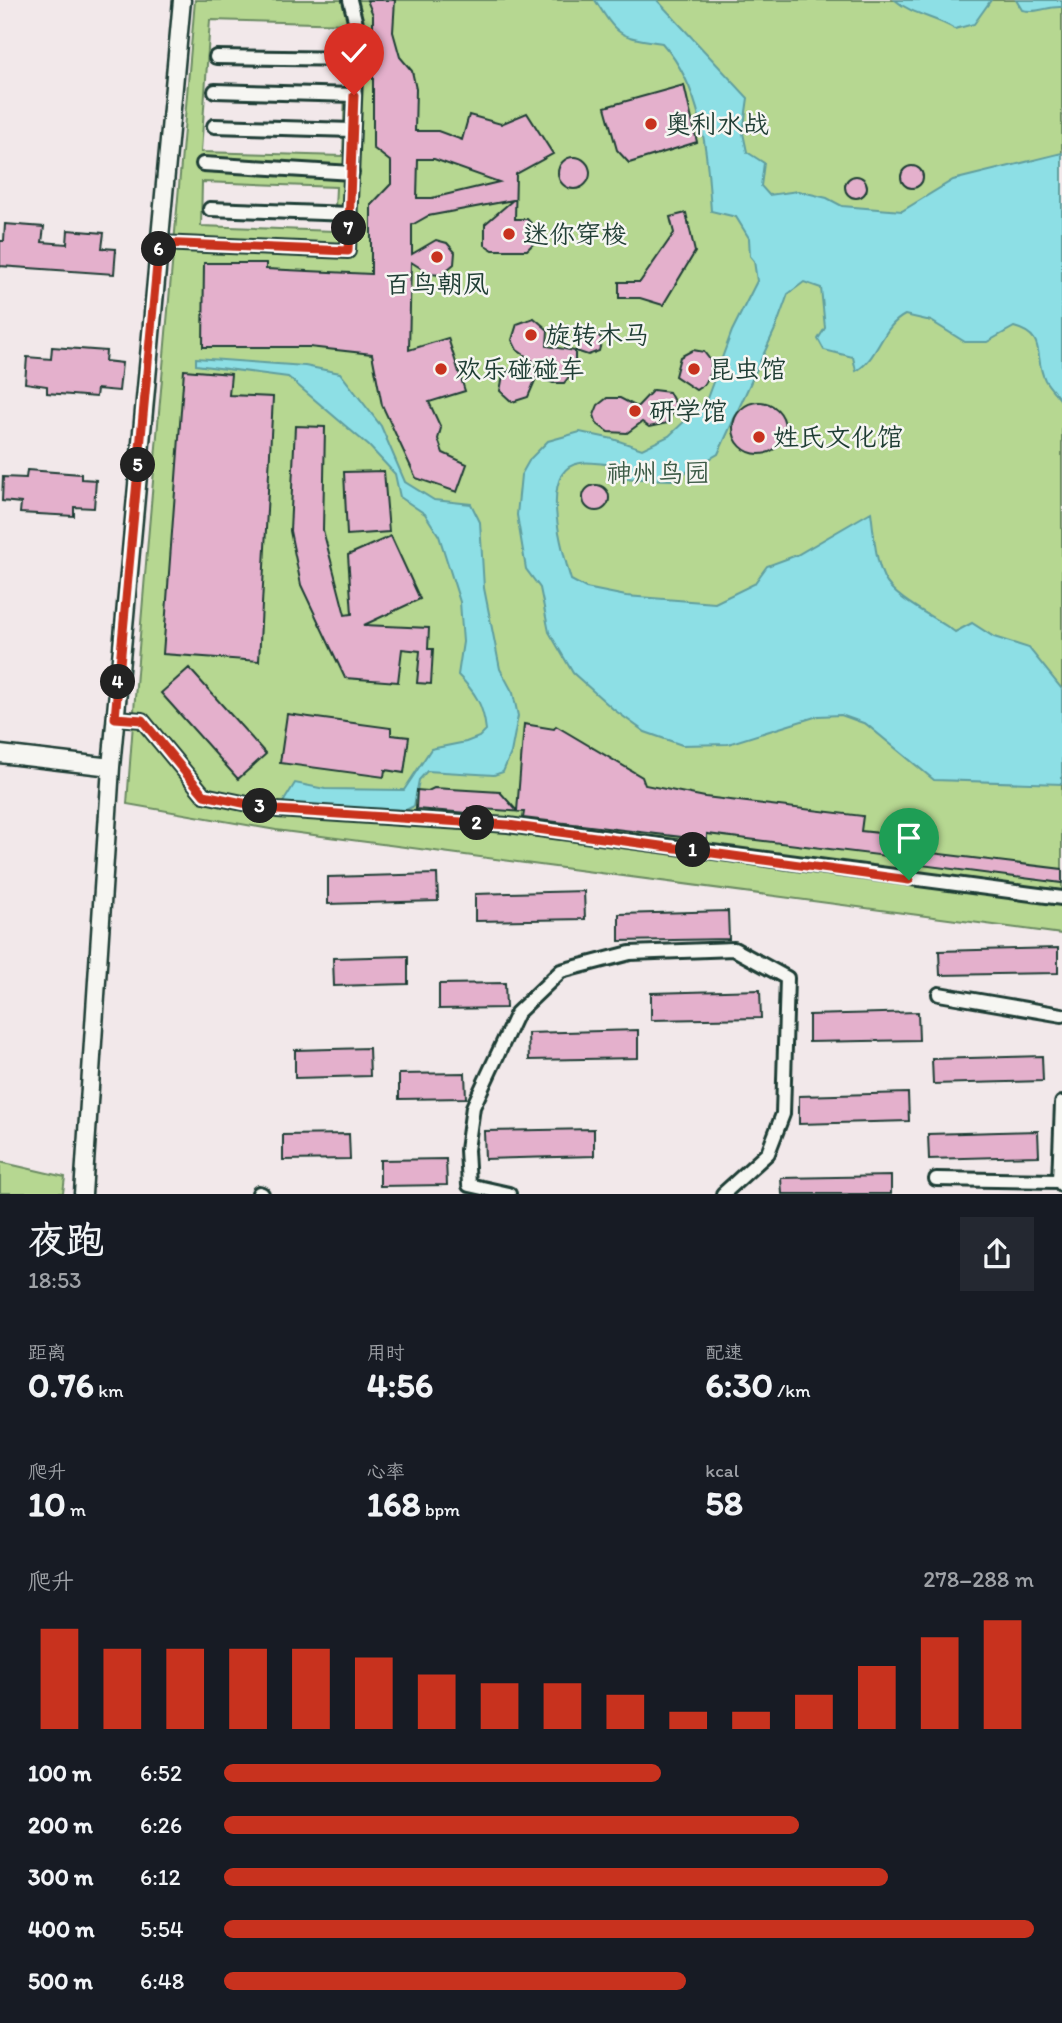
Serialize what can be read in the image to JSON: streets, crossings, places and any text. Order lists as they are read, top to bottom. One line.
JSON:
{"parks":["神州鸟园"],"places":["奥利水战","迷你穿梭","百鸟朝凤","旋转木马","欢乐碰碰车","昆虫馆","研学馆","姓氏文化馆"],"page":{"pins":["7","6","5","4","3","2","1"],"heading":["夜跑","18:53"],"stats":[["距离","0.76 km"],["用时","4:56"],["配速","6:30 /km"],["爬升","10 m"],["心率","168 bpm"],["kcal","58"]],"chart":["爬升","278–288 m"],"list":[{"name":"100 m","note":"6:52"},{"name":"200 m","note":"6:26"},{"name":"300 m","note":"6:12"},{"name":"400 m","note":"5:54"},{"name":"500 m","note":"6:48"}]}}
